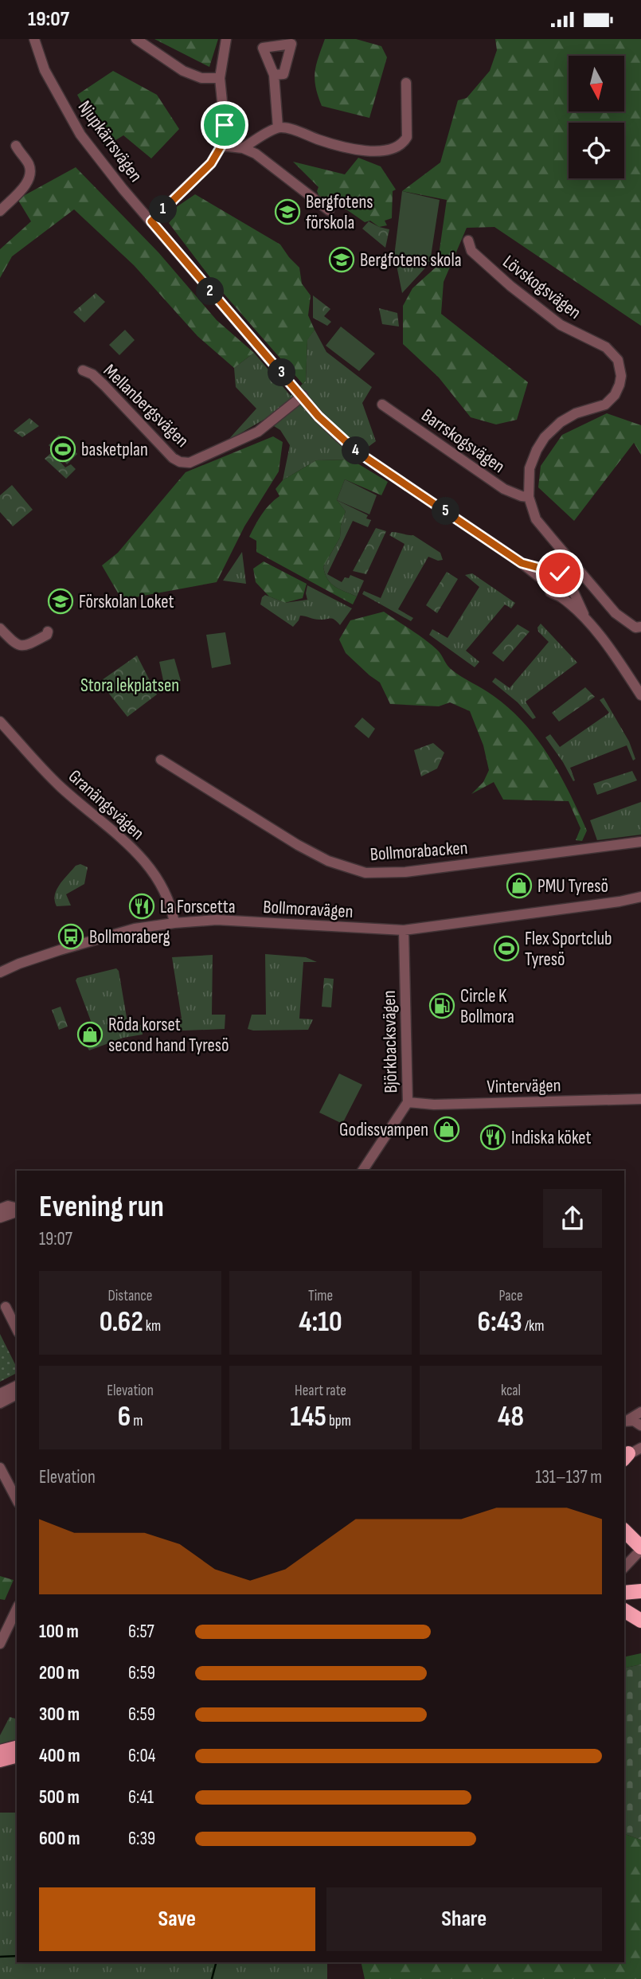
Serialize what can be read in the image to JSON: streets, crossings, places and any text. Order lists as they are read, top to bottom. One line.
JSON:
{"streets":{"street":["Njupkärrsvägen","Lövskogsvägen","Mellanbergsvägen","Barrskogsvägen","Granängsvägen","Bollmorabacken","Bollmoravägen","Björkbacksvägen","Vintervägen"]},"crossings":[["Njupkärrsvägen","Mellanbergsvägen"],["Lövskogsvägen","Barrskogsvägen"],["Granängsvägen","Bollmoravägen"],["Bollmoravägen","Björkbacksvägen"],["Björkbacksvägen","Vintervägen"]],"parks":["Stora lekplatsen"],"places":{"school or university":["Bergfotens förskola","Bergfotens skola","Förskolan Loket"],"sports":["basketplan","Flex Sportclub Tyresö"],"shop":["PMU Tyresö","Röda korset second hand Tyresö","Godissvampen"],"restaurant":["La Forscetta","Indiska köket"],"bus stop":["Bollmoraberg"],"fuel station":["Circle K Bollmora"]},"north":"bottom","page":{"status":"19:07","pins":["1","2","3","4","5"],"heading":["Evening run","19:07"],"stats":[["Distance","0.62 km"],["Time","4:10"],["Pace","6:43 /km"],["Elevation","6 m"],["Heart rate","145 bpm"],["kcal","48"]],"chart":["Elevation","131–137 m"],"list":[{"name":"100 m","note":"6:57"},{"name":"200 m","note":"6:59"},{"name":"300 m","note":"6:59"},{"name":"400 m","note":"6:04"},{"name":"500 m","note":"6:41"},{"name":"600 m","note":"6:39"}],"buttons":["Save","Share"]}}
